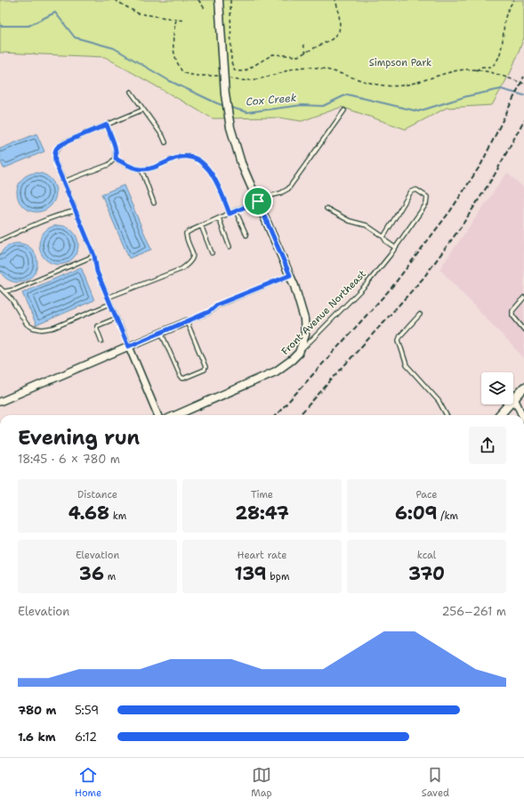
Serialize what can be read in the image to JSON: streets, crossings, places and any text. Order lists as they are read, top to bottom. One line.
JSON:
{"streets":{"street":["Front Avenue Northeast"]},"water":["Cox Creek"],"parks":["Simpson Park"],"page":{"heading":["Evening run","18:45 · 6 × 780 m"],"stats":[["Distance","4.68 km"],["Time","28:47"],["Pace","6:09 /km"],["Elevation","36 m"],["Heart rate","139 bpm"],["kcal","370"]],"chart":["Elevation","256–261 m"],"list":[{"name":"780 m","note":"5:59"},{"name":"1.6 km","note":"6:12"}],"tabs":["Home","Map","Saved"]}}
